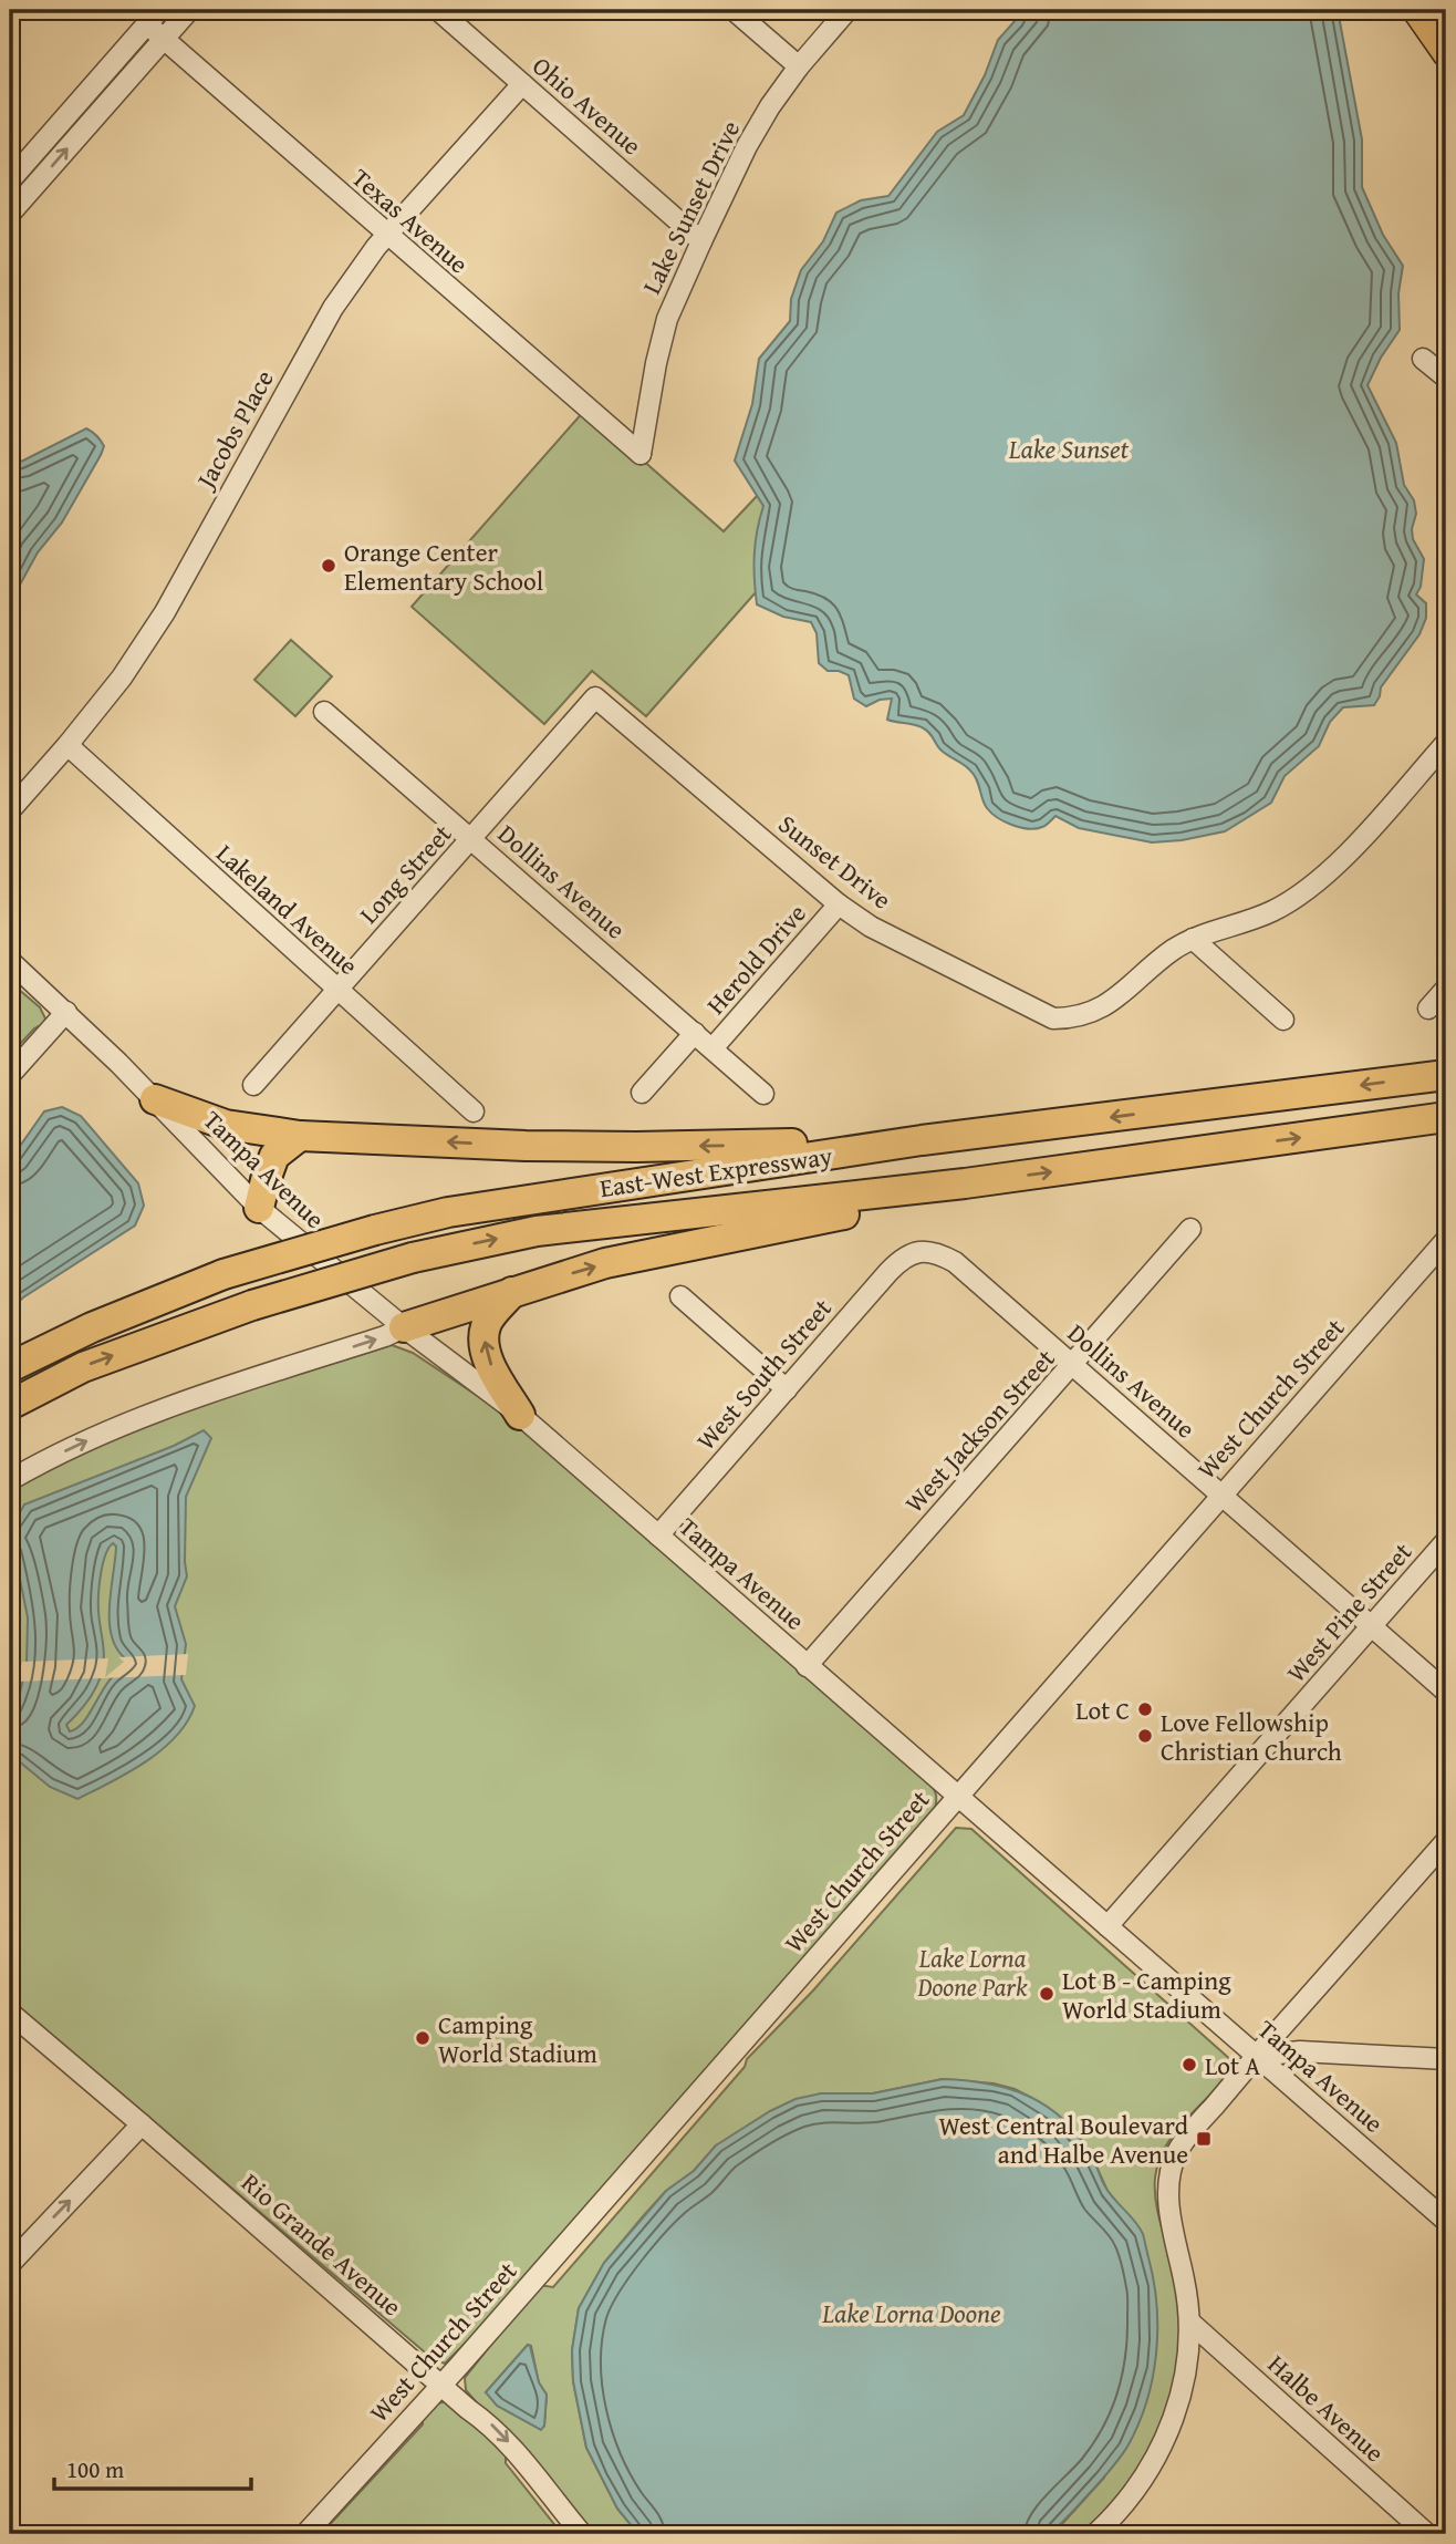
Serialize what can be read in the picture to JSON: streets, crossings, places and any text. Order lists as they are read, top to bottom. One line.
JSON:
{"streets":{"highway":["East-West Expressway"],"street":["Ohio Avenue","Lake Sunset Drive","Texas Avenue","Jacobs Place","Sunset Drive","Long Street","Dollins Avenue","Lakeland Avenue","Herold Drive","Tampa Avenue","West South Street","West Church Street","West Jackson Street","West Pine Street","Rio Grande Avenue","Halbe Avenue"]},"crossings":[["Ohio Avenue","Lake Sunset Drive"],["Ohio Avenue","Jacobs Place"],["Lake Sunset Drive","Texas Avenue"],["Texas Avenue","Jacobs Place"],["Jacobs Place","Lakeland Avenue"],["Sunset Drive","Long Street"],["Sunset Drive","Herold Drive"],["Long Street","Dollins Avenue"],["Long Street","Lakeland Avenue"],["Dollins Avenue","Herold Drive"],["Dollins Avenue","West South Street"],["Dollins Avenue","West Church Street"],["Dollins Avenue","West Jackson Street"],["Dollins Avenue","West Pine Street"],["Tampa Avenue","West South Street"],["Tampa Avenue","West Church Street"],["Tampa Avenue","West Jackson Street"],["Tampa Avenue","West Pine Street"],["West Church Street","Rio Grande Avenue"]],"water":["Lake Sunset","Lake Lorna Doone"],"parks":["Lake Lorna Doone Park"],"places":{"other":["Orange Center Elementary School","Lot C","Love Fellowship Christian Church","Lot B - Camping World Stadium","Camping World Stadium","Lot A"],"transit":["West Central Boulevard and Halbe Avenue"]},"scale_bar":"100 m"}
